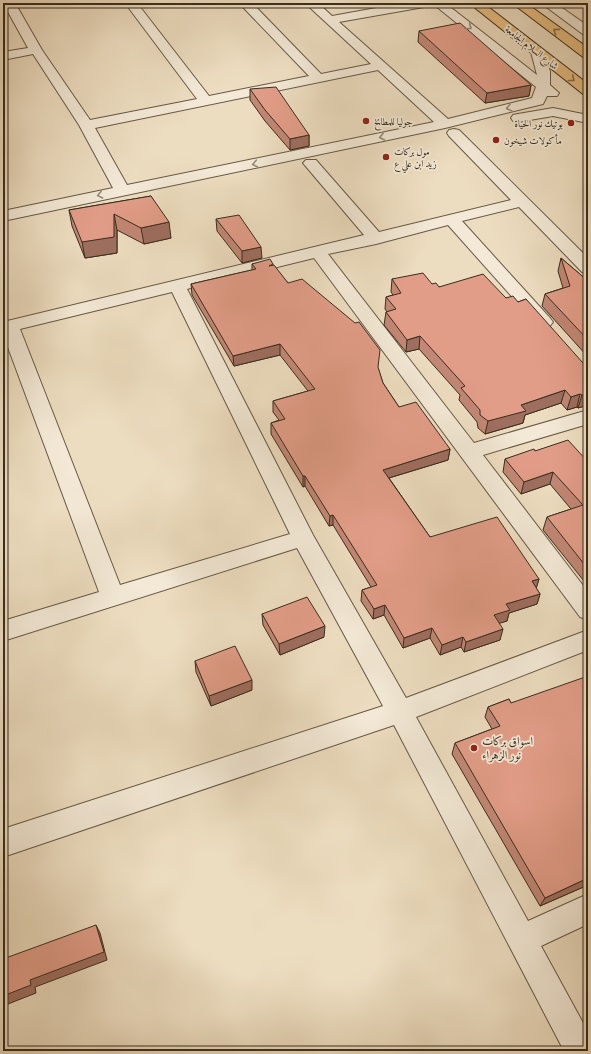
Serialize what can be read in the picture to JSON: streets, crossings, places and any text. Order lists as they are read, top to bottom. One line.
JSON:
{"streets":{"main road":["شارع السلام الجامعة"]},"places":["جوليا للمطابخ","بوتيك نور الحياة","مأكولات شيخون","مول بركات زيد ابن علي ع","اسواق بركات نور الزهراء"]}
